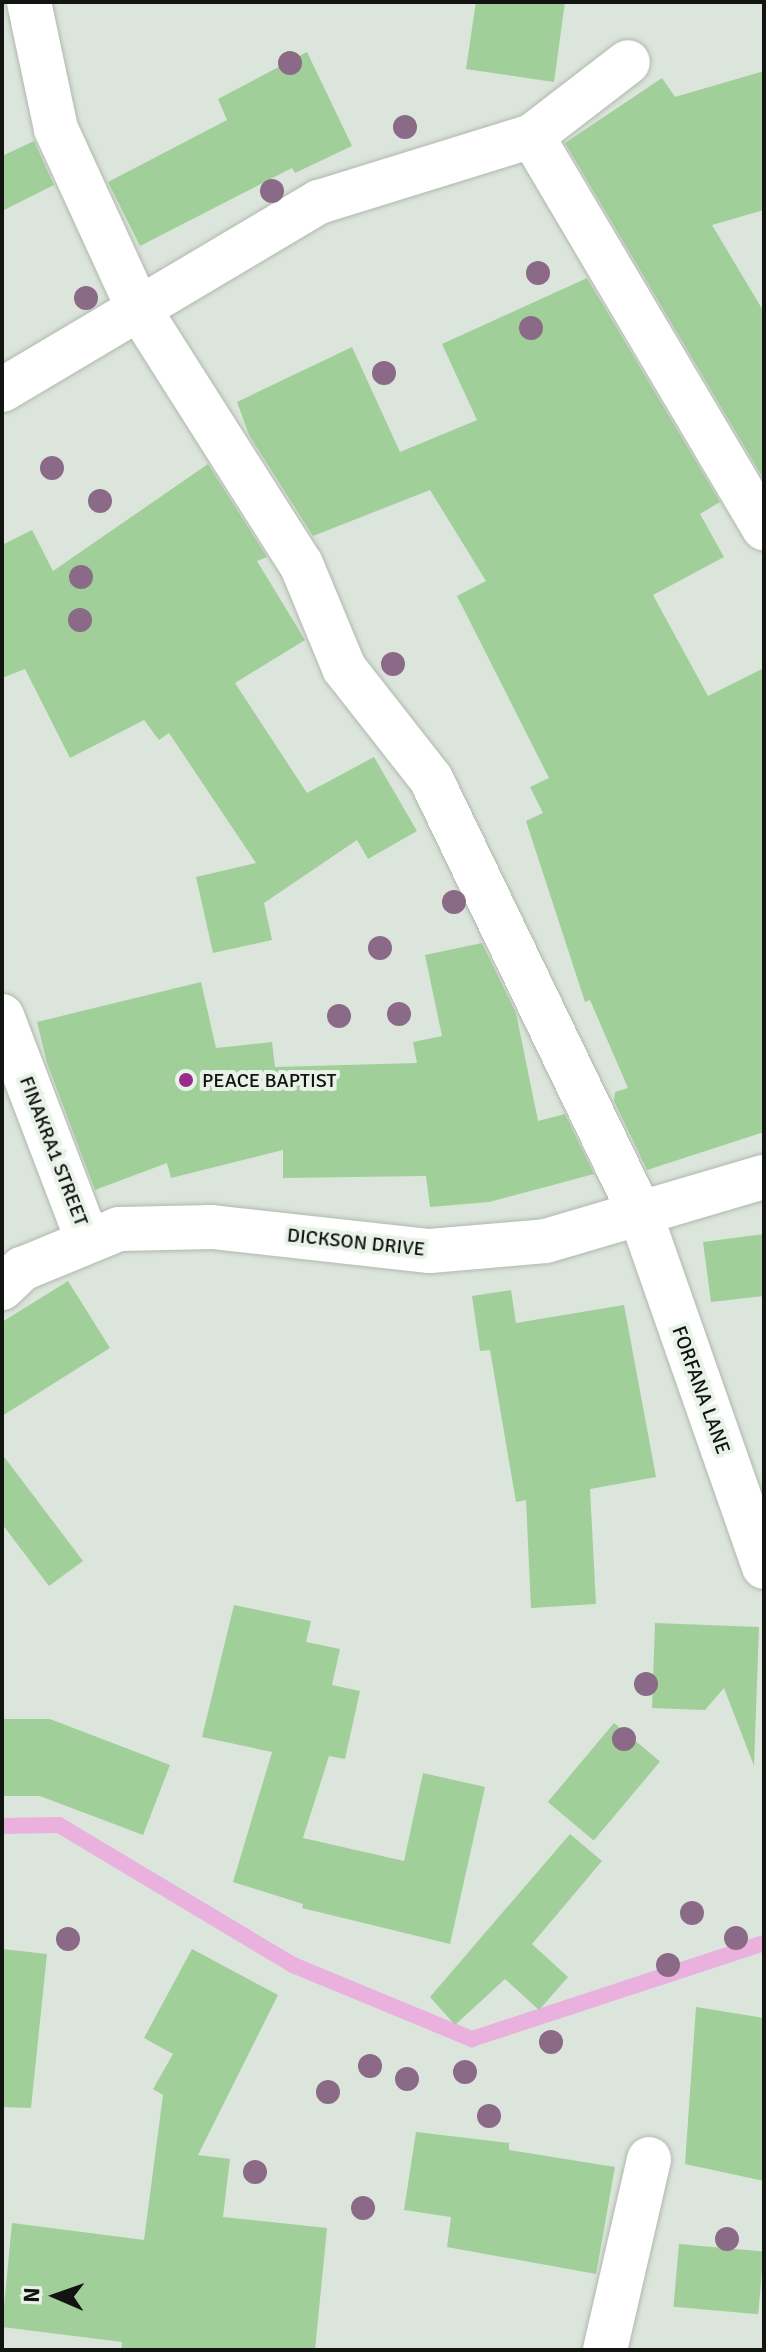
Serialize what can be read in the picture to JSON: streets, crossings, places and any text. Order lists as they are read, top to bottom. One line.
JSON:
{"streets":{"street":["FINAKRA1 STREET","DICKSON DRIVE","FORFANA LANE"]},"crossings":[["FINAKRA1 STREET","DICKSON DRIVE"],["DICKSON DRIVE","FORFANA LANE"]],"places":["PEACE BAPTIST"],"north":"left"}
